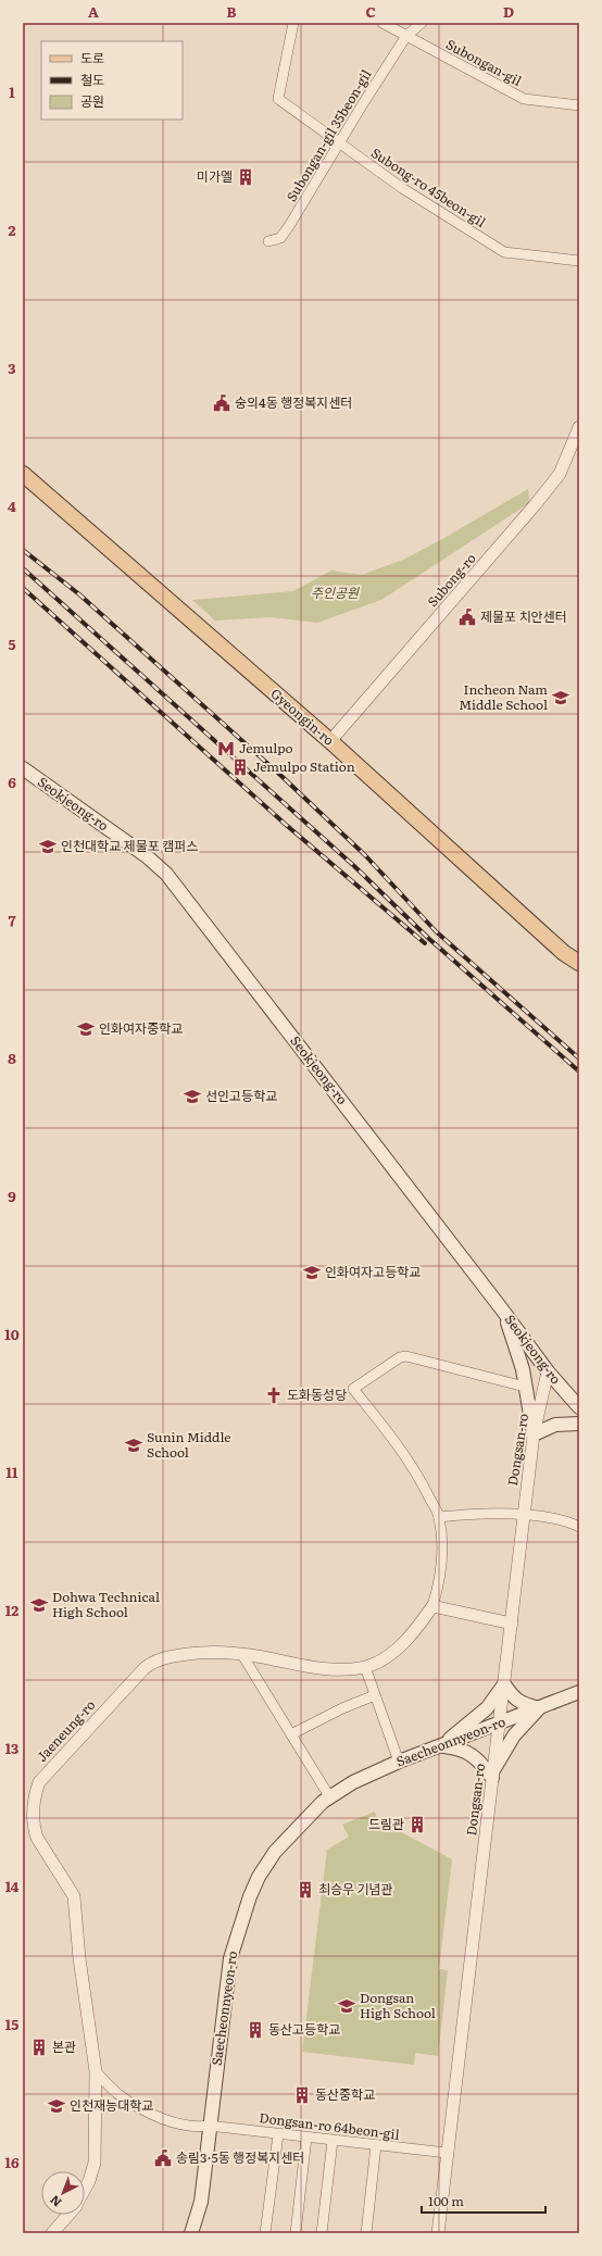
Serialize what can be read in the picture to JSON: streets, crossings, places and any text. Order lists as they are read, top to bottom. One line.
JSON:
{"streets":{"main road":["Gyeongin-ro","Seokjeong-ro","Saecheonnyeon-ro"],"street":["Subongan-gil","Subongan-gil 35beon-gil","Subong-ro 45beon-gil","Subong-ro","Dongsan-ro","Jaeneung-ro","Dongsan-ro 64beon-gil"]},"crossings":[["Subongan-gil","Subongan-gil 35beon-gil"],["Subongan-gil 35beon-gil","Subong-ro 45beon-gil"],["Subong-ro","Gyeongin-ro"],["Seokjeong-ro","Dongsan-ro"],["Dongsan-ro","Saecheonnyeon-ro"],["Dongsan-ro","Dongsan-ro 64beon-gil"],["Jaeneung-ro","Dongsan-ro 64beon-gil"],["Saecheonnyeon-ro","Dongsan-ro 64beon-gil"]],"parks":["주인공원"],"places":{"building":["미가엘","Jemulpo Station","드림관","최승우 기념관","동산고등학교","본관","동산중학교"],"public building":["숭의4동 행정복지센터","제물포 치안센터","송림3·5동 행정복지센터"],"school or university":["Incheon Nam Middle School","인천대학교 제물포 캠퍼스","인화여자중학교","선인고등학교","인화여자고등학교","Sunin Middle School","Dohwa Technical High School","Dongsan High School","인천재능대학교"],"metro station":["Jemulpo"],"church":["도화동성당"]},"legend":["도로","철도","공원"],"scale_bar":"100 m","north":"bottom left","grid":{"columns":["A","B","C","D"],"rows":["1","2","3","4","5","6","7","8","9","10","11","12","13","14","15","16"]}}
